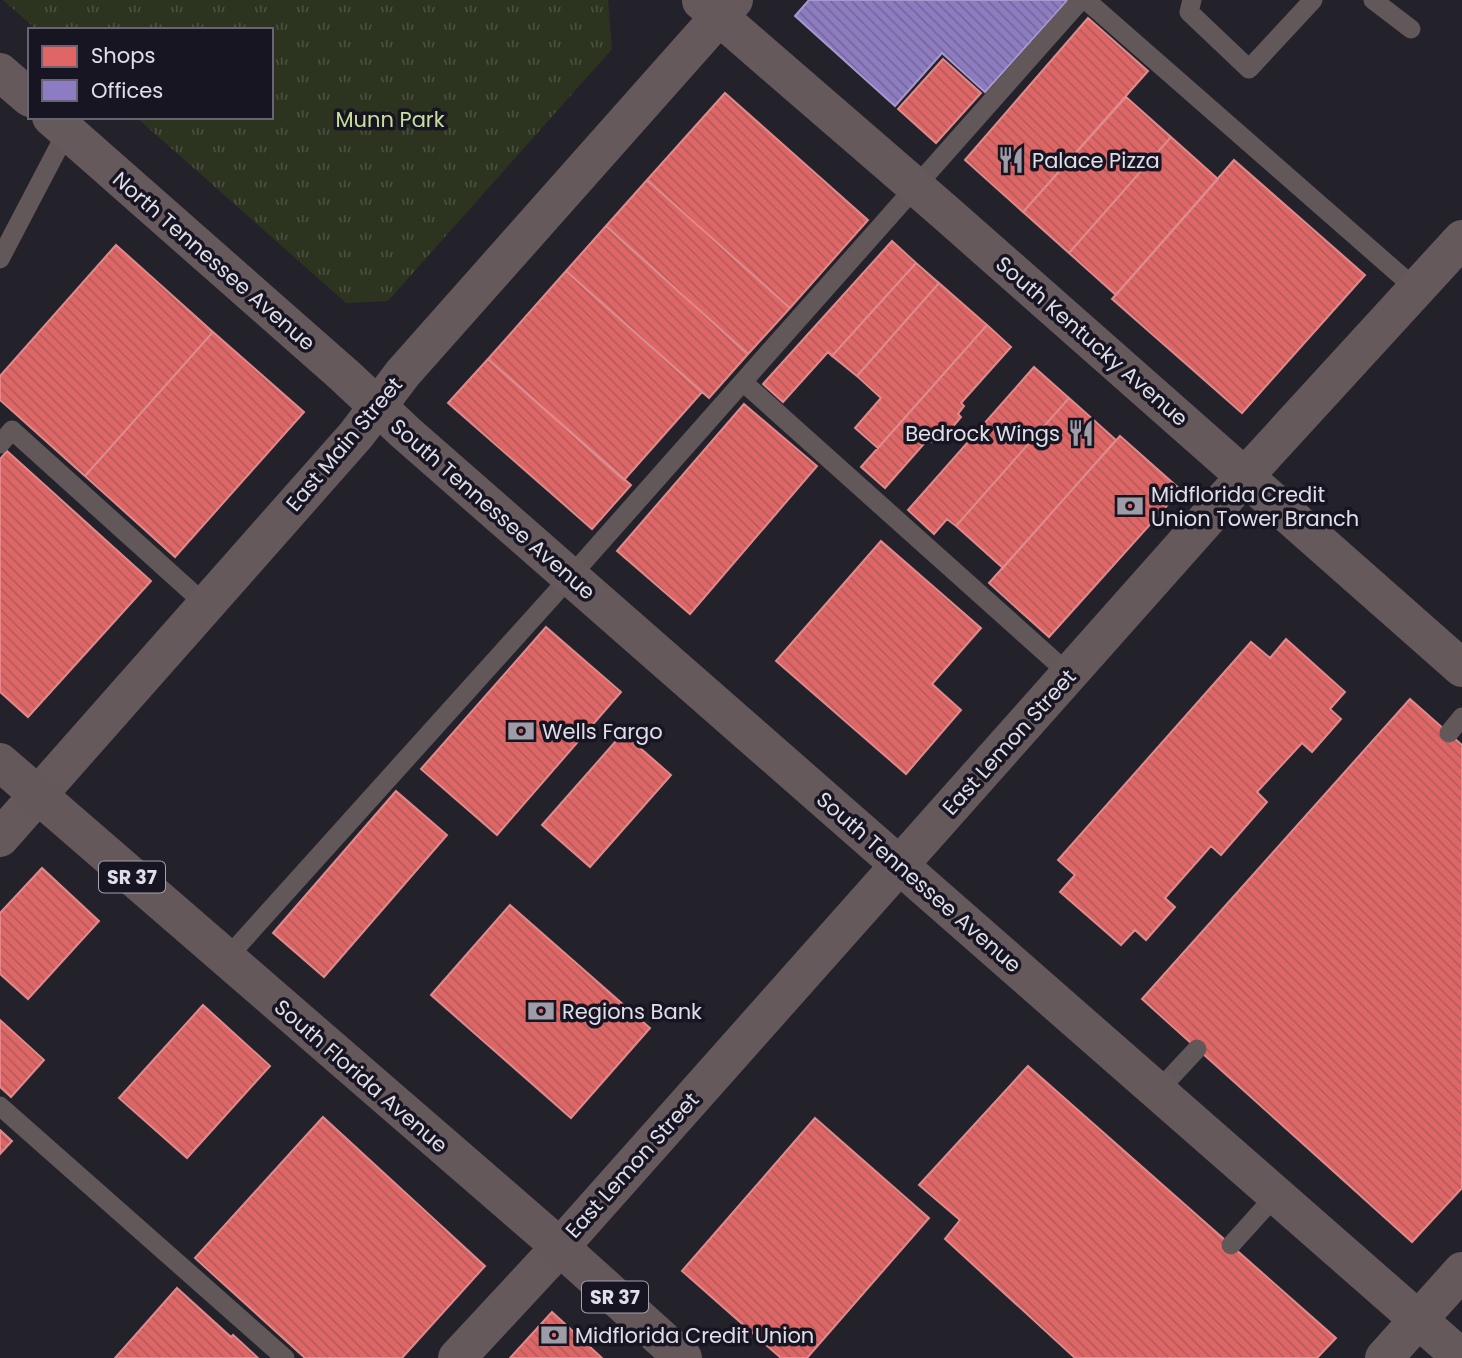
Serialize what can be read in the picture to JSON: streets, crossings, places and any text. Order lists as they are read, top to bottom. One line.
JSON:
{"streets":{"main road":["SR 37","South Florida Avenue"],"street":["North Tennessee Avenue","South Kentucky Avenue","East Main Street","South Tennessee Avenue","East Lemon Street"]},"crossings":[["North Tennessee Avenue","East Main Street"],["North Tennessee Avenue","South Tennessee Avenue"],["South Kentucky Avenue","East Main Street"],["South Kentucky Avenue","East Lemon Street"],["East Main Street","South Tennessee Avenue"],["East Main Street","South Florida Avenue"],["South Tennessee Avenue","East Lemon Street"],["East Lemon Street","South Florida Avenue"]],"parks":["Munn Park"],"places":{"restaurant":["Palace Pizza","Bedrock Wings"],"bank":["Midflorida Credit Union Tower Branch","Wells Fargo","Regions Bank","Midflorida Credit Union"]},"legend":["Shops","Offices"]}
